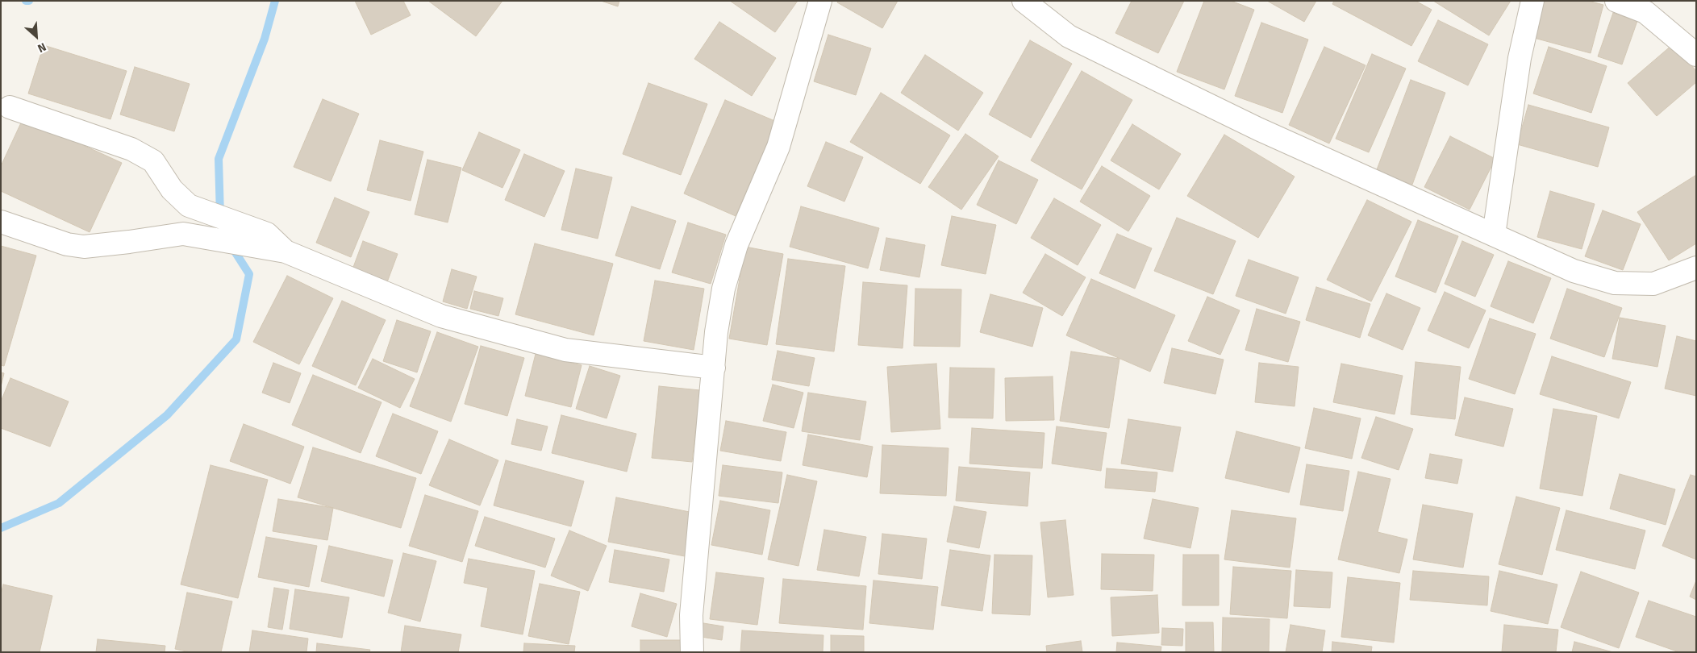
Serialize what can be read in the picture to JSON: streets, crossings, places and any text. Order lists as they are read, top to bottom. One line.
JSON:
{"north":"bottom right"}
